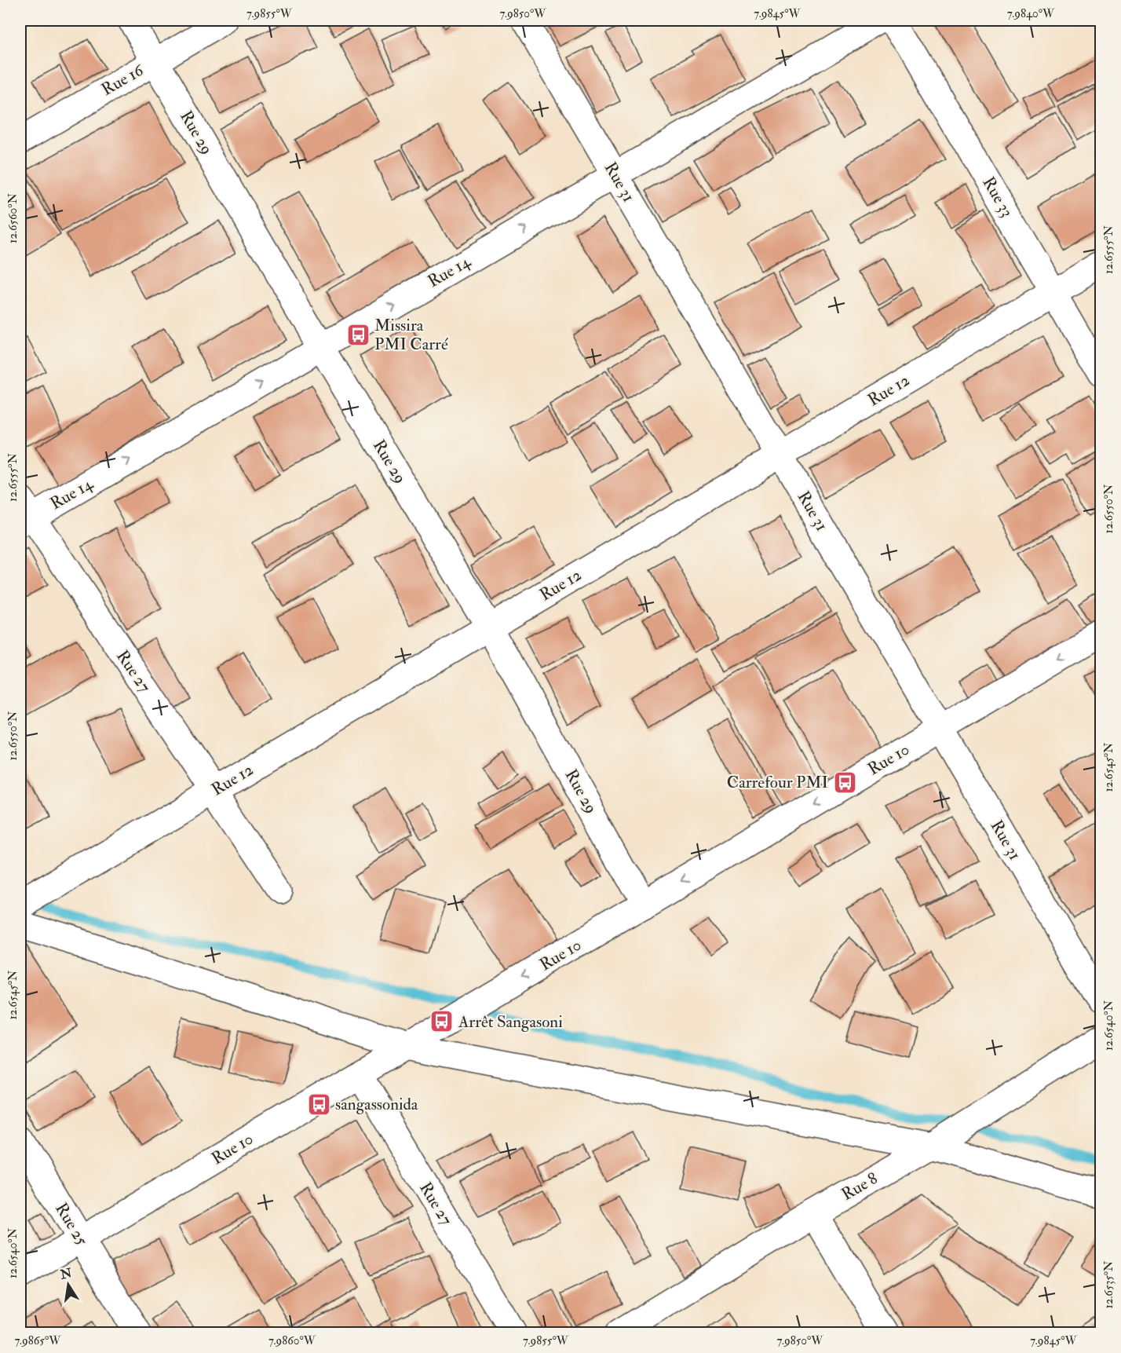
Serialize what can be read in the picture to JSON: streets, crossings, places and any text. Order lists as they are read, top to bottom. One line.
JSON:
{"streets":{"street":["Rue 16","Rue 29","Rue 31","Rue 33","Rue 14","Rue 12","Rue 27","Rue 10","Rue 8","Rue 25"]},"crossings":[["Rue 16","Rue 29"],["Rue 29","Rue 14"],["Rue 29","Rue 12"],["Rue 29","Rue 10"],["Rue 31","Rue 14"],["Rue 31","Rue 12"],["Rue 31","Rue 10"],["Rue 33","Rue 12"],["Rue 14","Rue 27"],["Rue 12","Rue 27"],["Rue 27","Rue 10"],["Rue 10","Rue 25"]],"one_way":["Rue 14","Rue 10"],"places":{"bus stop":["Missira PMI Carré","Carrefour PMI","Arrêt Sangasoni","sangassonida"]},"north":"top","coordinates":["7.9855°W","7.9850°W","7.9845°W","7.9840°W","12.6560°N","12.6555°N","12.6550°N","12.6545°N","12.6540°N","12.6535°N","7.9865°W","7.9860°W"]}
